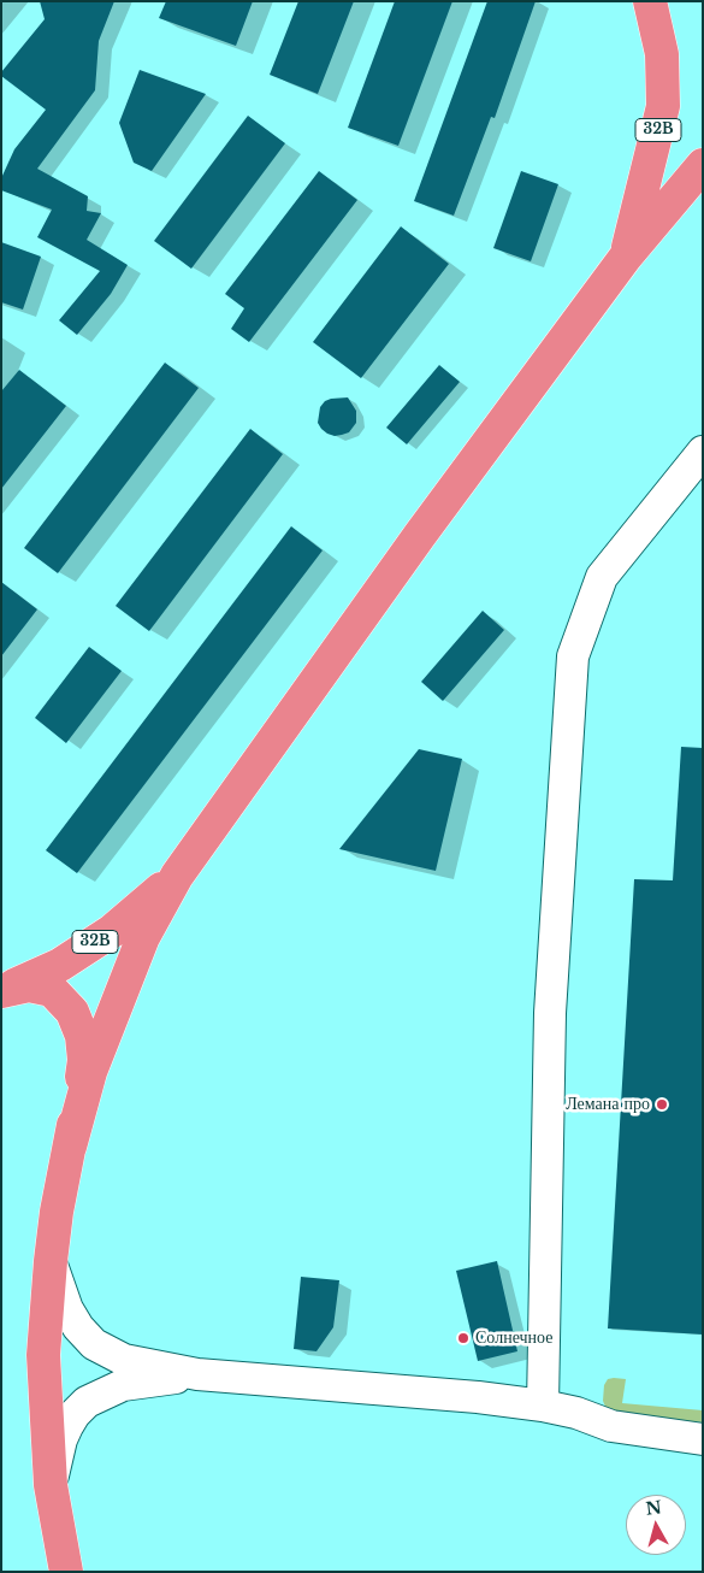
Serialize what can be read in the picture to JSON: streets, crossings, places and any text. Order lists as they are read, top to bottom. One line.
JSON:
{"streets":{"highway":["32B"]},"places":["Лемана про","Солнечное"],"north":"top"}
